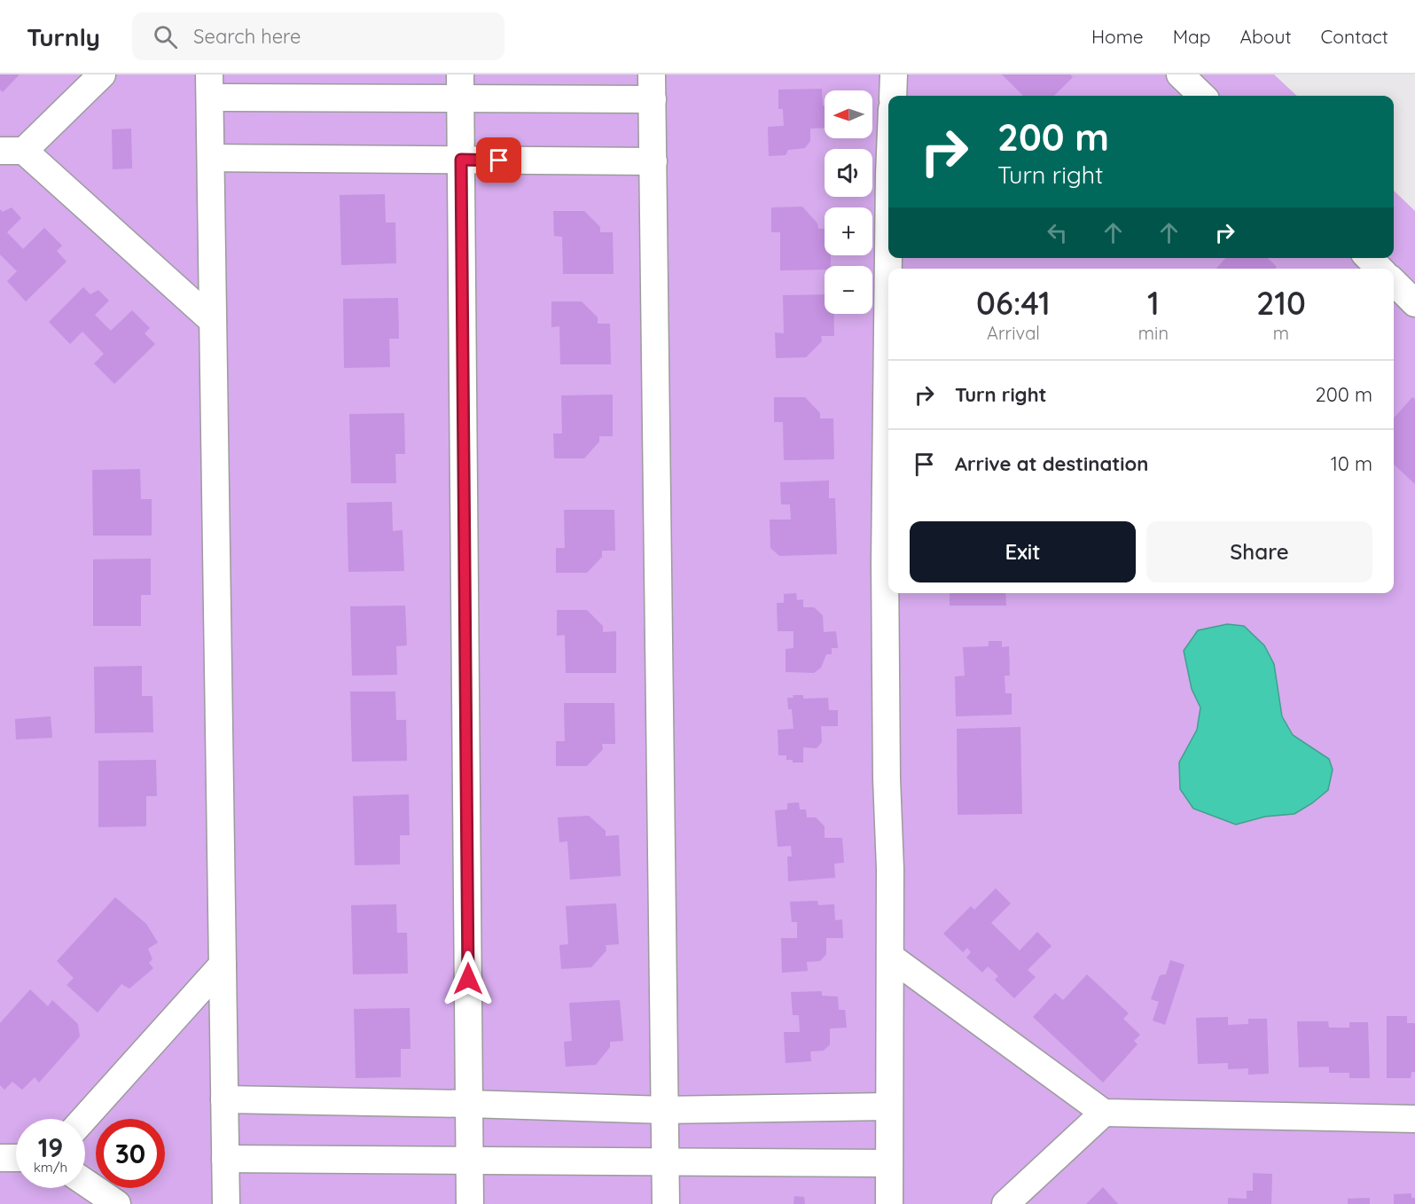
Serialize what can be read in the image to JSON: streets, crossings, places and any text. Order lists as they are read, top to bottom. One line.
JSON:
{"north":"left","page":{"header":"Turnly","search":"Search here","nav":["Home","Map","About","Contact"],"map_buttons":["+","−"],"turn":["200 m","Turn right"],"eta":["06:41","Arrival","1","min","210","m"],"list":[{"name":"Turn right","value":"200 m"},{"name":"Arrive at destination","value":"10 m"}],"buttons":["Exit","Share"],"speed":"19 km/h","limit":"30"}}
